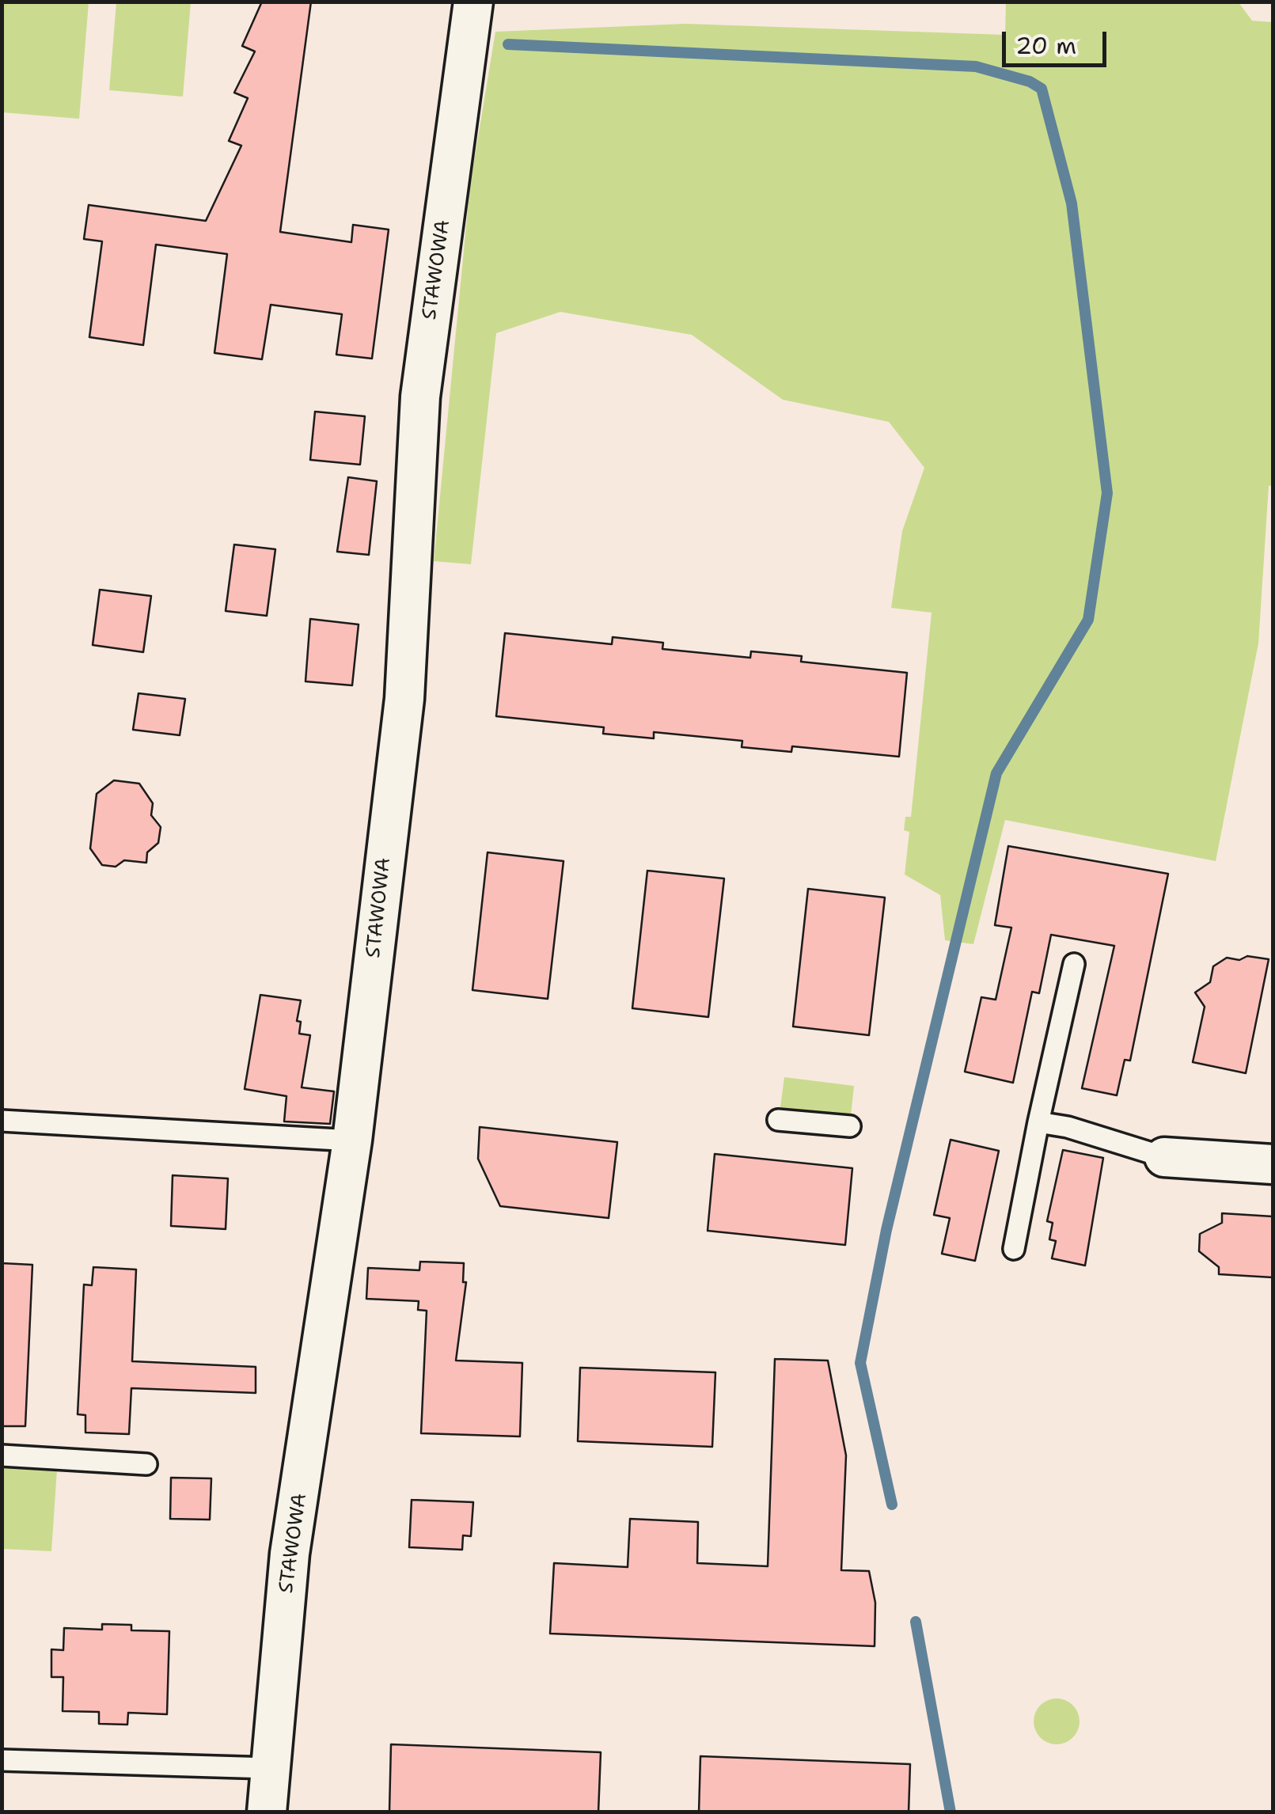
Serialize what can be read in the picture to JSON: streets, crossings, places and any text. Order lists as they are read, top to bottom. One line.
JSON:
{"streets":{"street":["STAWOWA"]},"scale_bar":"20 m"}
